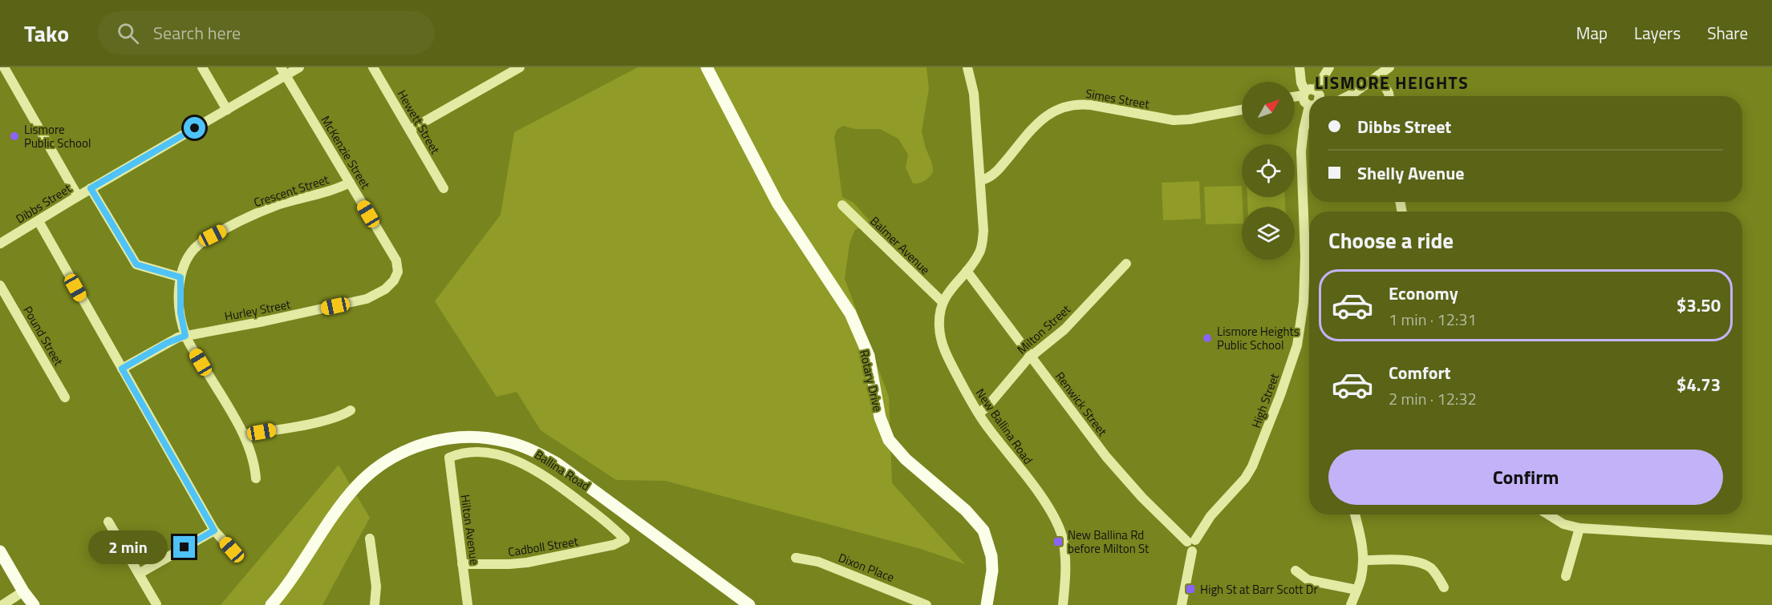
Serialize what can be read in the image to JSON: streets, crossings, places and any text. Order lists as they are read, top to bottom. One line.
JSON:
{"streets":{"main road":["Rotary Drive","Ballina Road"],"street":["Simes Street","Hewett Street","McKenzie Street","Crescent Street","Dibbs Street","Balmer Avenue","Hurley Street","Milton Street","Pound Street","High Street","Renwick Street","New Ballina Road","Hilton Avenue","Cadboll Street","Dixon Place"]},"crossings":[["McKenzie Street","Crescent Street"],["McKenzie Street","Dibbs Street"],["McKenzie Street","Hurley Street"],["Crescent Street","Hurley Street"],["Balmer Avenue","New Ballina Road"],["Milton Street","Renwick Street"],["Milton Street","New Ballina Road"],["High Street","Renwick Street"],["Hilton Avenue","Cadboll Street"]],"districts":["LISMORE HEIGHTS"],"places":{"other":["Lismore Public School","Lismore Heights Public School"],"transit":["New Ballina Rd before Milton St","High St at Barr Scott Dr"]},"north":"top right","page":{"header":"Tako","search":"Search here","nav":["Map","Layers","Share"],"banner":["Dibbs Street","Shelly Avenue"],"heading":"Choose a ride","list":[{"name":"Economy","note":"1 min · 12:31","value":"$3.50"},{"name":"Comfort","note":"2 min · 12:32","value":"$4.73"}],"buttons":"Confirm","bubble":"2 min"}}
